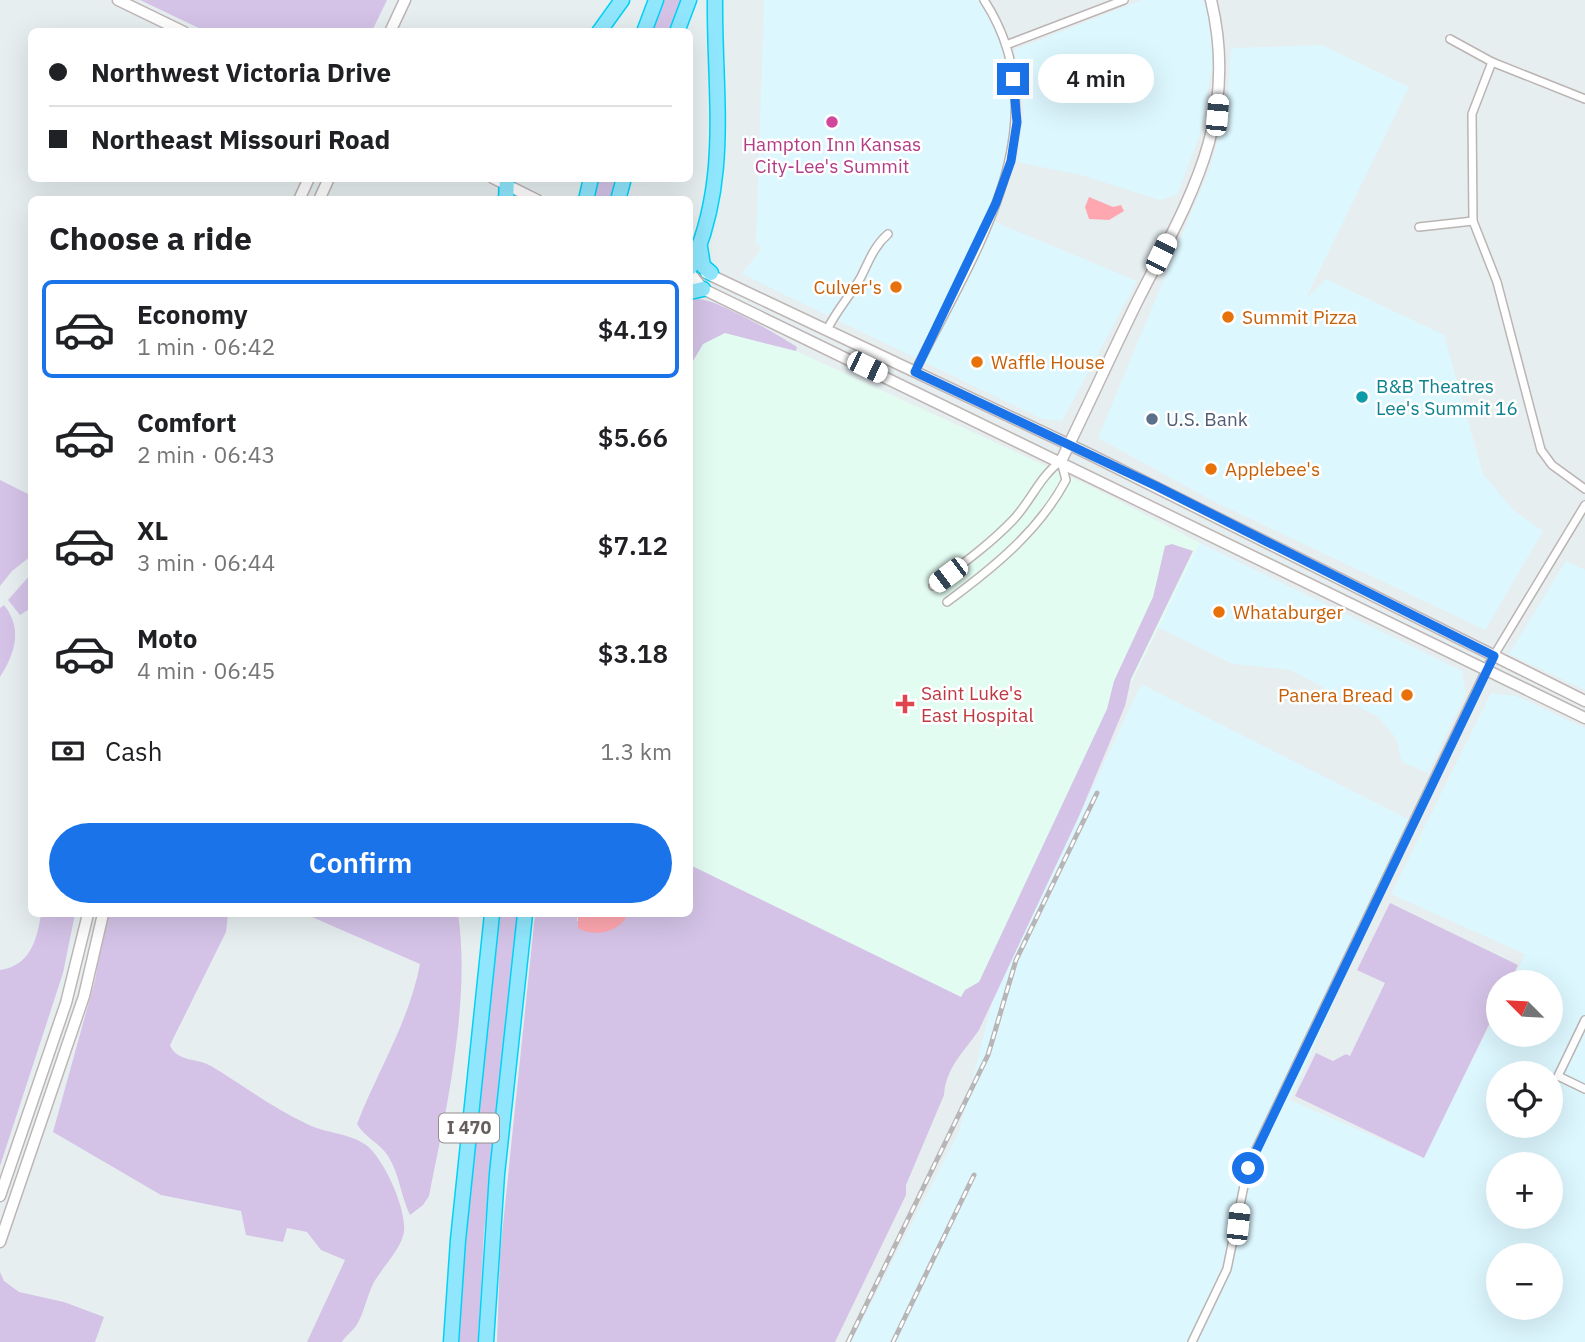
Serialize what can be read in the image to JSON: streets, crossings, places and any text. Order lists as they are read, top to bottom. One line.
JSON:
{"streets":{"highway":["I 470"]},"places":{"other":["Hampton Inn Kansas City-Lee's Summit","Culver's","Summit Pizza","Waffle House","B&B Theatres Lee's Summit 16","U.S. Bank","Applebee's","Whataburger","Panera Bread"],"health":["Saint Luke's East Hospital"]},"north":"top left","page":{"banner":["Northwest Victoria Drive","Northeast Missouri Road"],"bubble":"4 min","heading":"Choose a ride","list":[{"name":"Economy","note":"1 min · 06:42","value":"$4.19"},{"name":"Comfort","note":"2 min · 06:43","value":"$5.66"},{"name":"XL","note":"3 min · 06:44","value":"$7.12"},{"name":"Moto","note":"4 min · 06:45","value":"$3.18"}],"pay":["Cash","1.3 km"],"buttons":"Confirm","map_buttons":["+","−"]}}
